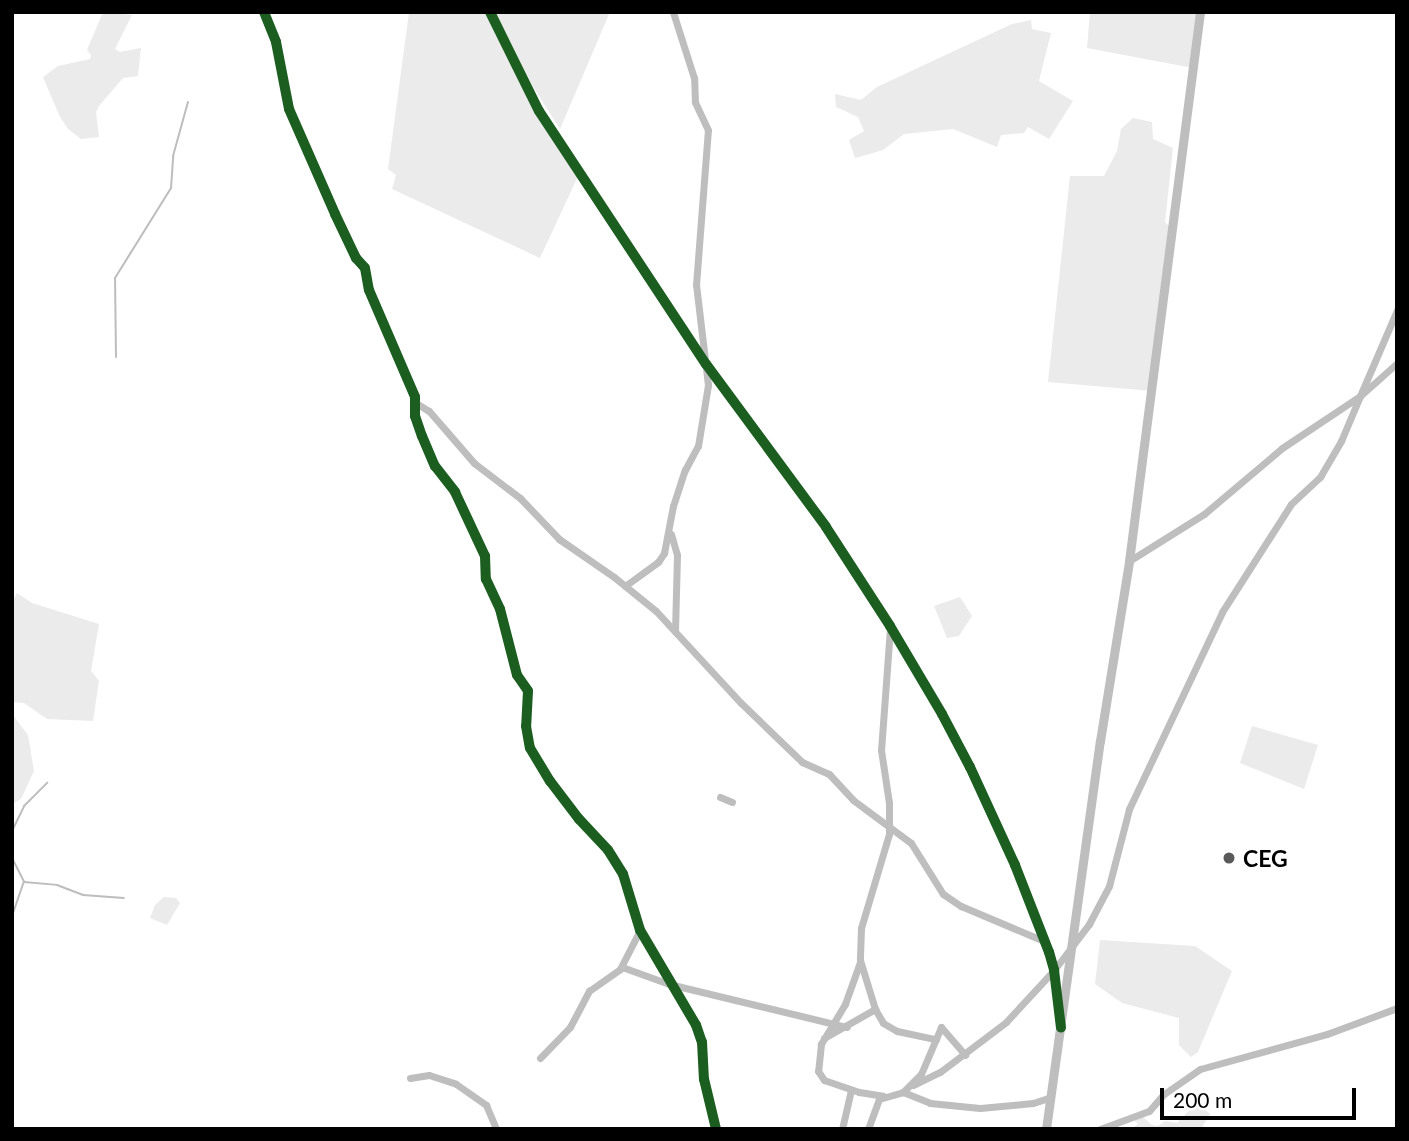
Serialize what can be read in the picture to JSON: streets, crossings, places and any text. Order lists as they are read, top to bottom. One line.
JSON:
{"places":["CEG"],"scale_bar":"200 m"}
